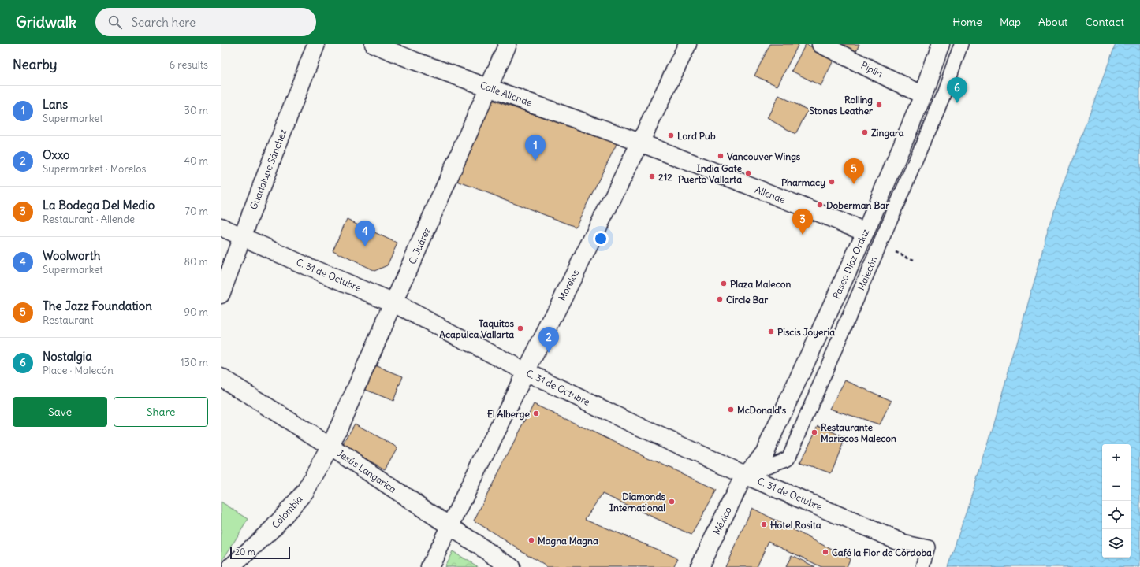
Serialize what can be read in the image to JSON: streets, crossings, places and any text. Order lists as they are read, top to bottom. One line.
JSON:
{"streets":{"street":["Pípila","Calle Allende","Guadalupe Sánchez","Allende","C. Juárez","Paseo Díaz Ordaz","Malecón","C. 31 de Octubre","Morelos","Jesús Langarica","Colombia","México"]},"crossings":[["Pípila","Paseo Díaz Ordaz"],["Calle Allende","Allende"],["Calle Allende","C. Juárez"],["Calle Allende","Morelos"],["Guadalupe Sánchez","C. 31 de Octubre"],["Allende","Paseo Díaz Ordaz"],["Allende","Morelos"],["C. Juárez","C. 31 de Octubre"],["C. Juárez","Jesús Langarica"],["C. Juárez","Colombia"],["Paseo Díaz Ordaz","Malecón"],["Paseo Díaz Ordaz","C. 31 de Octubre"],["Paseo Díaz Ordaz","México"],["Malecón","C. 31 de Octubre"],["Malecón","México"],["C. 31 de Octubre","Morelos"],["C. 31 de Octubre","México"],["Morelos","Jesús Langarica"],["Jesús Langarica","Colombia"]],"places":["Rolling Stones Leather","Zingara","Lord Pub","Vancouver Wings","India Gate Puerto Vallarta","212","Pharmacy","Doberman Bar","Plaza Malecon","Circle Bar","Taquitos Acapulca Vallarta","Piscis Joyeria","McDonald's","El Alberge","Restaurante Mariscos Malecon","Diamonds International","Hotel Rosita","Magna Magna","Café la Flor de Córdoba"],"scale_bar":"20 m","page":{"header":"Gridwalk","search":"Search here","nav":["Home","Map","About","Contact"],"heading":["Nearby","6 results"],"pins":["6","1","5","3","4","2"],"list":[{"mark":"1","name":"Lans","note":"Supermarket","value":"30 m"},{"mark":"2","name":"Oxxo","note":"Supermarket · Morelos","value":"40 m"},{"mark":"3","name":"La Bodega Del Medio","note":"Restaurant · Allende","value":"70 m"},{"mark":"4","name":"Woolworth","note":"Supermarket","value":"80 m"},{"mark":"5","name":"The Jazz Foundation","note":"Restaurant","value":"90 m"},{"mark":"6","name":"Nostalgia","note":"Place · Malecón","value":"130 m"}],"buttons":["Save","Share"],"map_buttons":["+","−"],"scale":"20 m"}}
